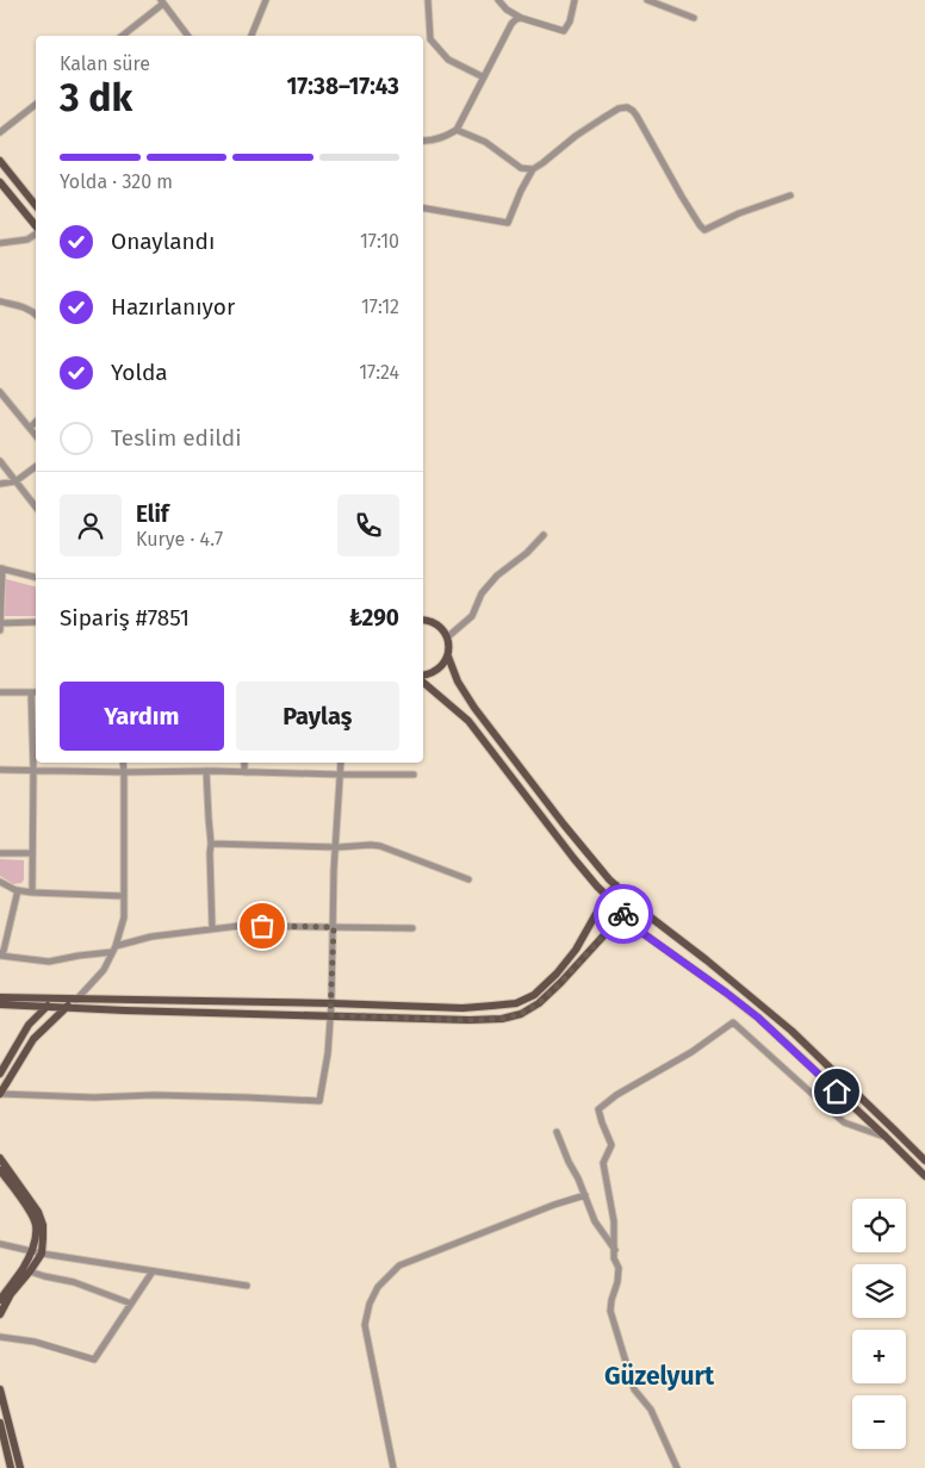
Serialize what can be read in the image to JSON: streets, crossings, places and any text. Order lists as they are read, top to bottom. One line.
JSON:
{"districts":["Güzelyurt"],"page":{"heading":["3 dk","Kalan süre","17:38–17:43"],"panel":["Elif","Kurye · 4.7","Sipariş #7851","₺290"],"bar":"Yolda · 320 m","list":[["Onaylandı","17:10"],["Hazırlanıyor","17:12"],["Yolda","17:24"],"Teslim edildi"],"buttons":["Yardım","Paylaş"],"map_buttons":["+","−"]}}
